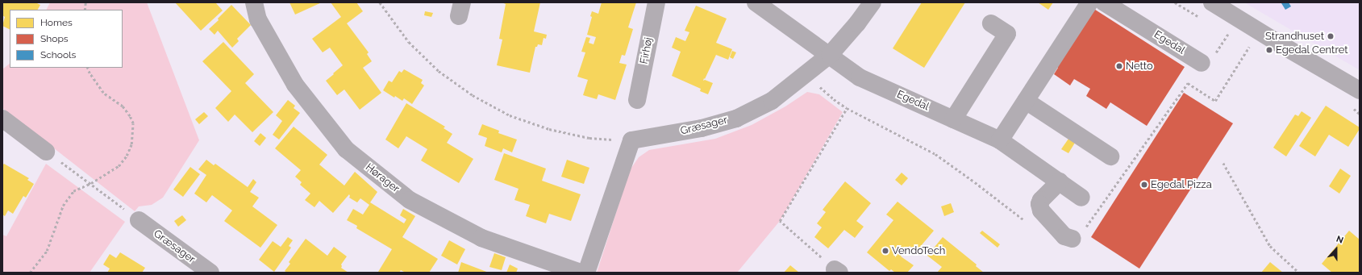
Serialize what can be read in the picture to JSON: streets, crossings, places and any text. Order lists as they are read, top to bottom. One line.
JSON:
{"streets":{"street":["Egedal","Firhøj","Græsager","Hørager"]},"crossings":[["Egedal","Græsager"]],"places":["Strandhuset","Egedal Centret","Netto","Egedal Pizza","VendoTech"],"legend":["Homes","Shops","Schools"],"north":"top"}
